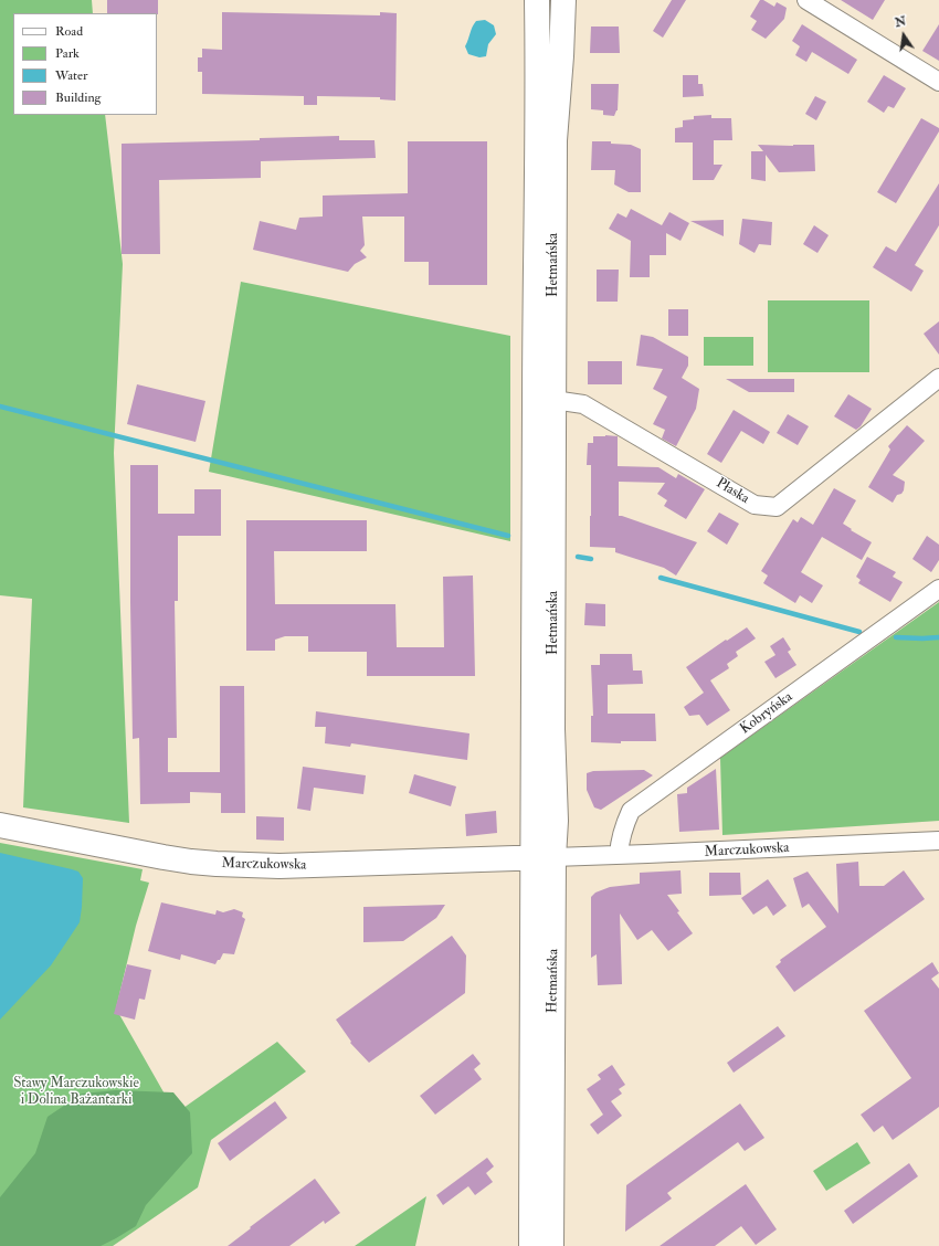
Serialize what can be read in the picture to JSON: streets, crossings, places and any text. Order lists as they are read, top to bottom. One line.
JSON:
{"streets":{"main road":["Hetmańska","Marczukowska"],"street":["Płaska","Kobryńska"]},"crossings":[["Hetmańska","Płaska"],["Hetmańska","Marczukowska"],["Kobryńska","Marczukowska"]],"parks":["Stawy Marczukowskie i Dolina Bażantarki"],"legend":["Road","Park","Water","Building"],"north":"top"}
